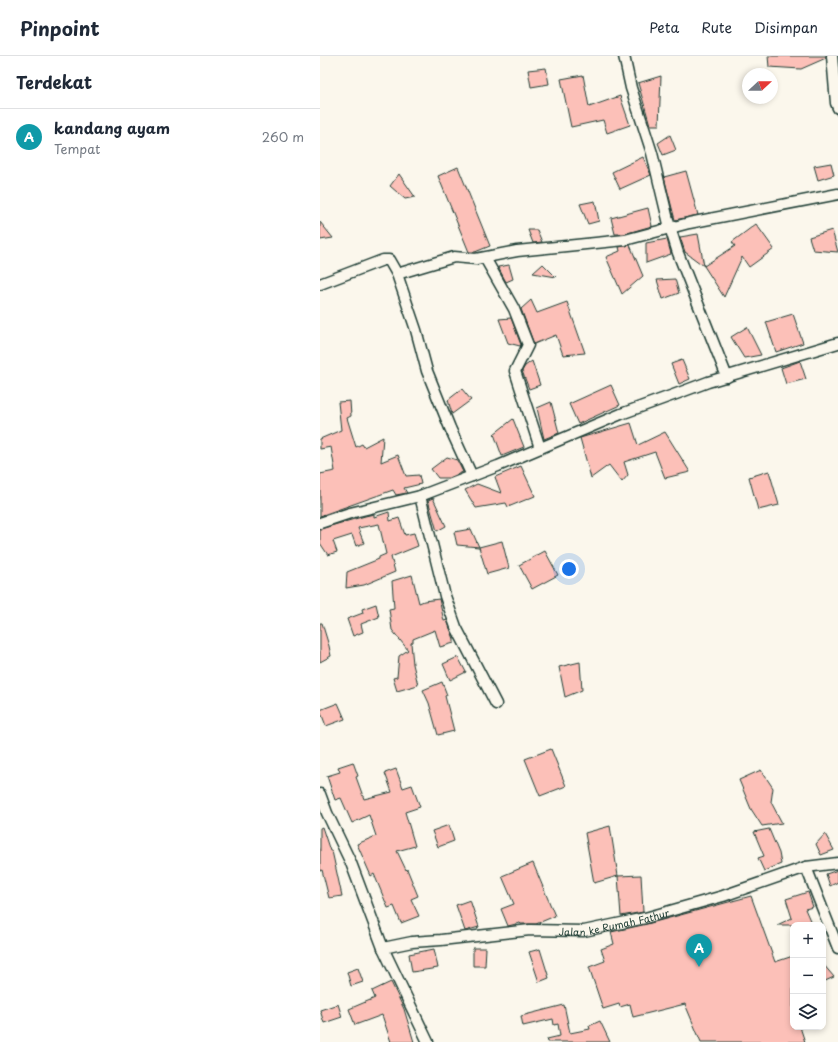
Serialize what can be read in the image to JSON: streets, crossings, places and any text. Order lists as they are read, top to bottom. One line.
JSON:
{"streets":{"street":["Jalan ke Rumah Fathur"]},"north":"right","page":{"header":"Pinpoint","nav":["Peta","Rute","Disimpan"],"heading":"Terdekat","list":[{"mark":"A","name":"kandang ayam","note":"Tempat","value":"260 m"}],"map_buttons":["+","−"],"pins":"A"}}
